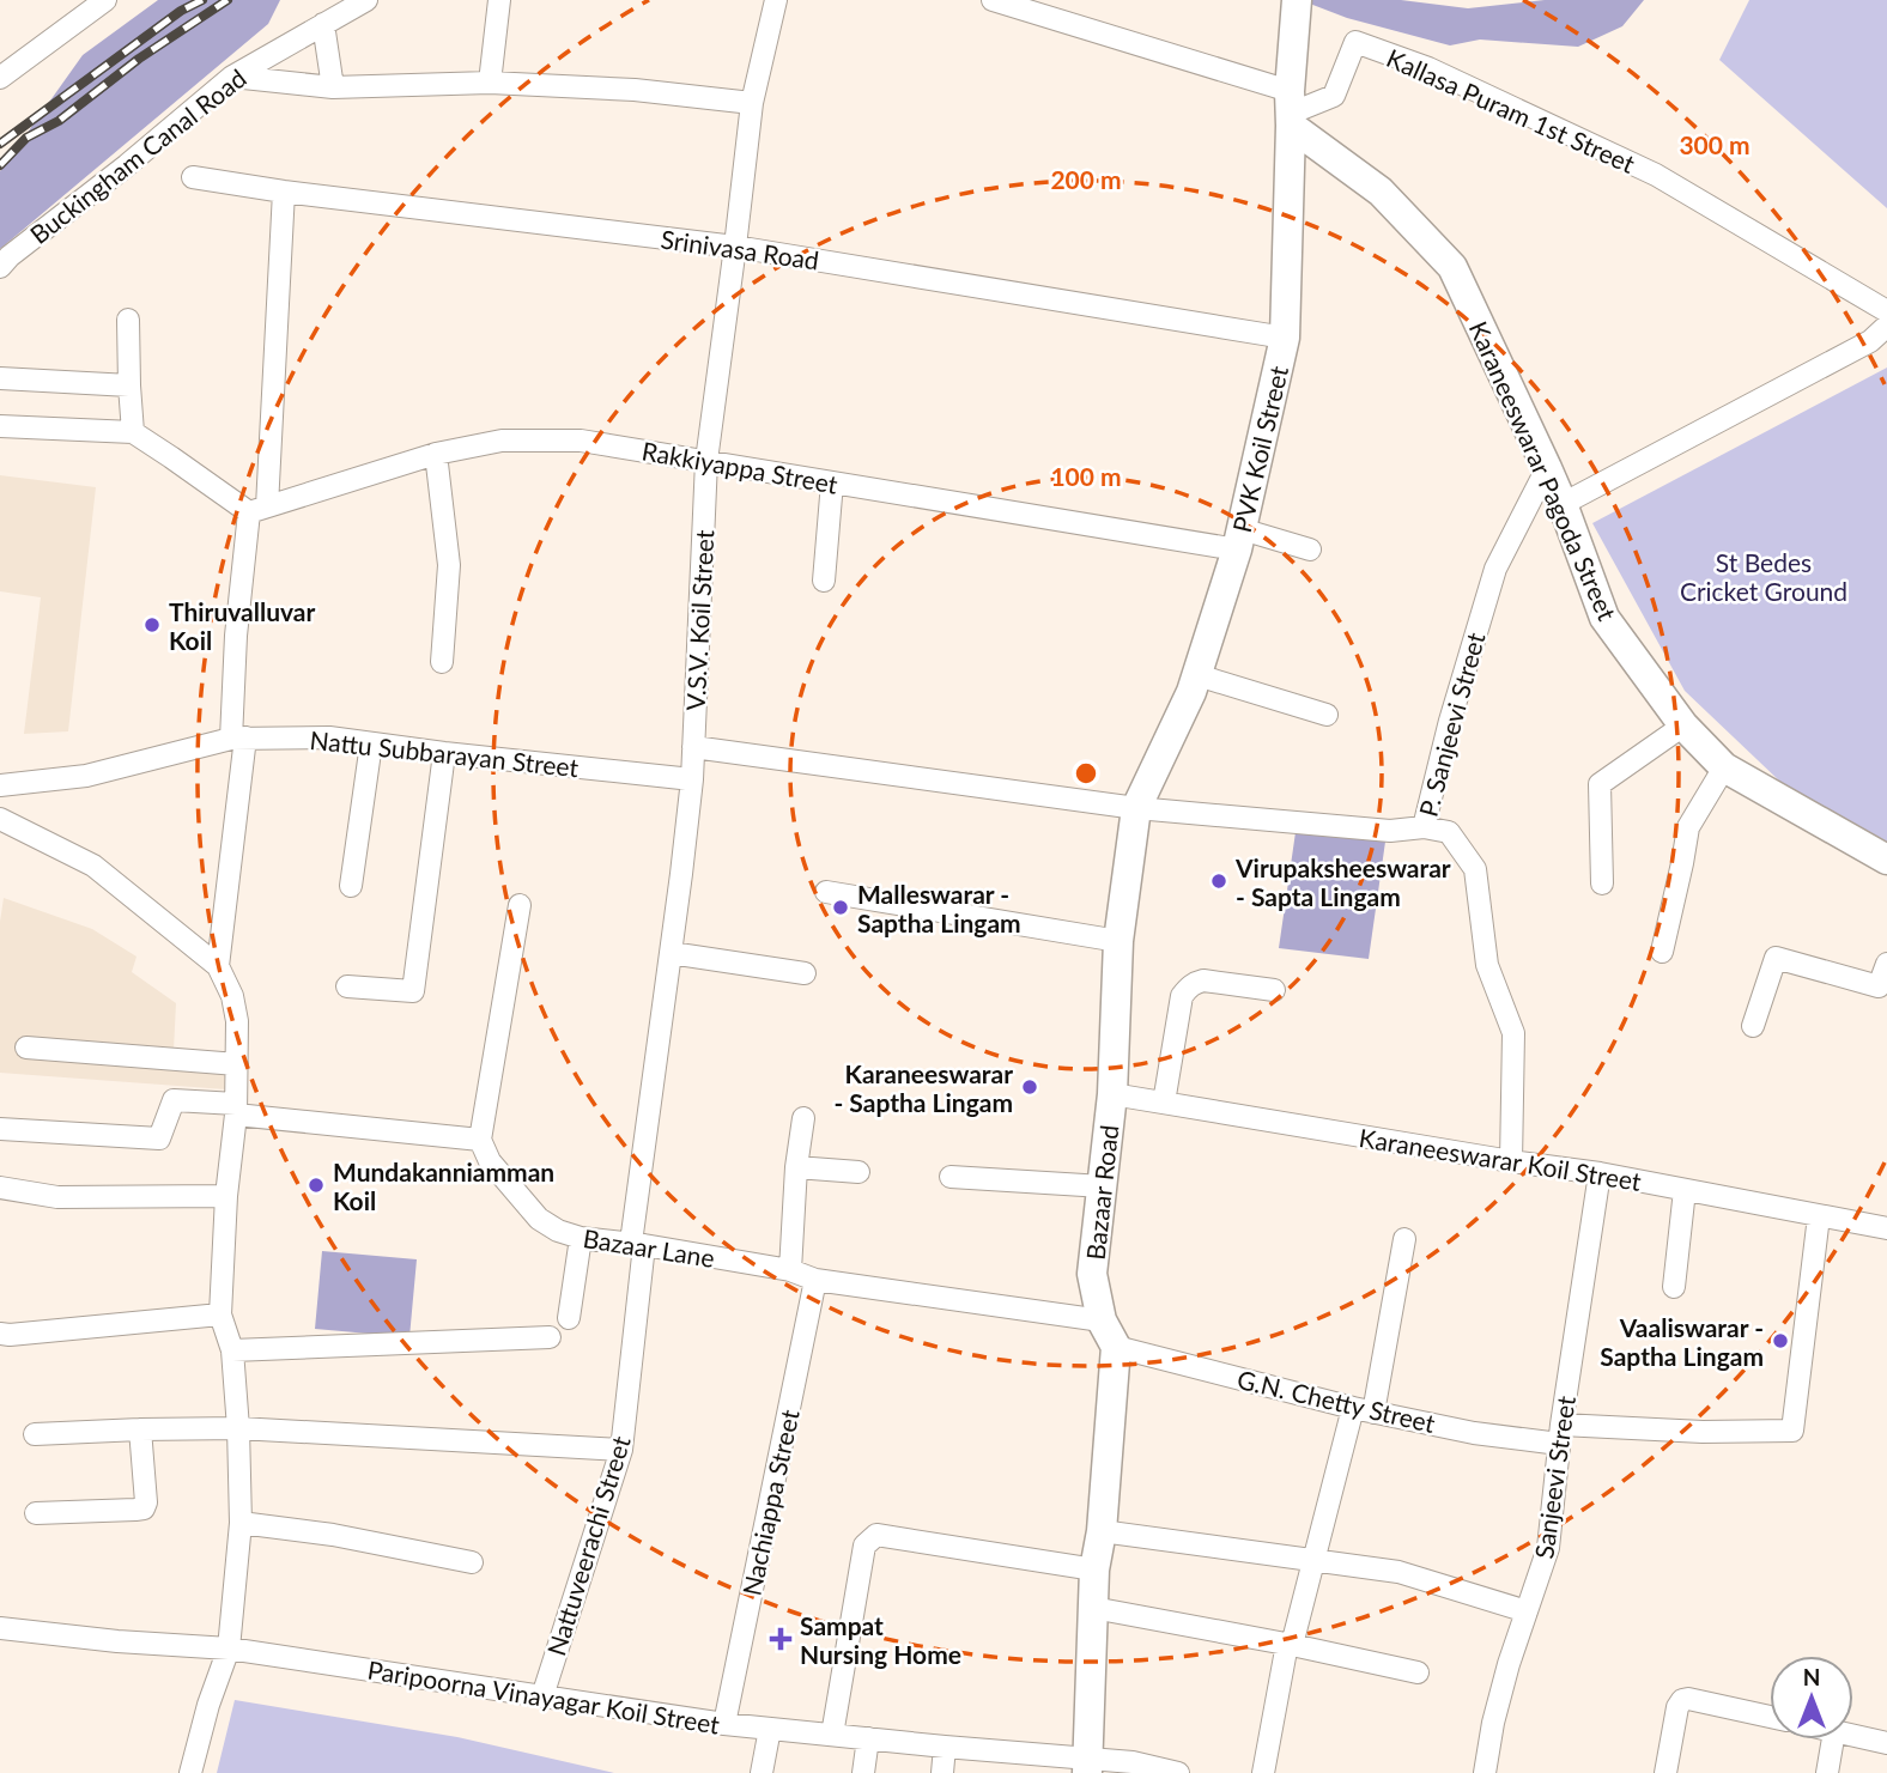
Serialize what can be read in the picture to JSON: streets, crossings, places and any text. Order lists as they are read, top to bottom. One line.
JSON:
{"streets":{"street":["Kallasa Puram 1st Street","Buckingham Canal Road","Srinivasa Road","PVK Koil Street","Rakkiyappa Street","Karaneeswarar Pagoda Street","V.S.V. Koil Street","P. Sanjeevi Street","Nattu Subbarayan Street","Karaneeswarar Koil Street","Bazaar Road","Bazaar Lane","G.N. Chetty Street","Sanjeevi Street","Nachiappa Street","Nattuveerachi Street","Paripoorna Vinayagar Koil Street"]},"crossings":[["Kallasa Puram 1st Street","PVK Koil Street"],["Kallasa Puram 1st Street","Karaneeswarar Pagoda Street"],["Srinivasa Road","PVK Koil Street"],["Srinivasa Road","V.S.V. Koil Street"],["PVK Koil Street","Rakkiyappa Street"],["PVK Koil Street","Karaneeswarar Pagoda Street"],["PVK Koil Street","Bazaar Road"],["Rakkiyappa Street","V.S.V. Koil Street"],["Karaneeswarar Pagoda Street","P. Sanjeevi Street"],["V.S.V. Koil Street","Nattu Subbarayan Street"],["V.S.V. Koil Street","Bazaar Lane"],["V.S.V. Koil Street","Nattuveerachi Street"],["P. Sanjeevi Street","Karaneeswarar Koil Street"],["Karaneeswarar Koil Street","Bazaar Road"],["Karaneeswarar Koil Street","G.N. Chetty Street"],["Karaneeswarar Koil Street","Sanjeevi Street"],["Bazaar Road","Bazaar Lane"],["Bazaar Road","G.N. Chetty Street"],["Bazaar Road","Paripoorna Vinayagar Koil Street"],["Bazaar Lane","G.N. Chetty Street"],["Bazaar Lane","Nachiappa Street"],["Bazaar Lane","Nattuveerachi Street"],["G.N. Chetty Street","Sanjeevi Street"],["Nachiappa Street","Paripoorna Vinayagar Koil Street"],["Nattuveerachi Street","Paripoorna Vinayagar Koil Street"]],"parks":["St Bedes Cricket Ground"],"places":{"other":["Thiruvalluvar Koil","Virupaksheeswarar - Sapta Lingam","Malleswarar - Saptha Lingam","Karaneeswarar - Saptha Lingam","Mundakanniamman Koil","Vaaliswarar - Saptha Lingam"],"health":["Sampat Nursing Home"]},"north":"top","rings":["300 m","200 m","100 m"]}
